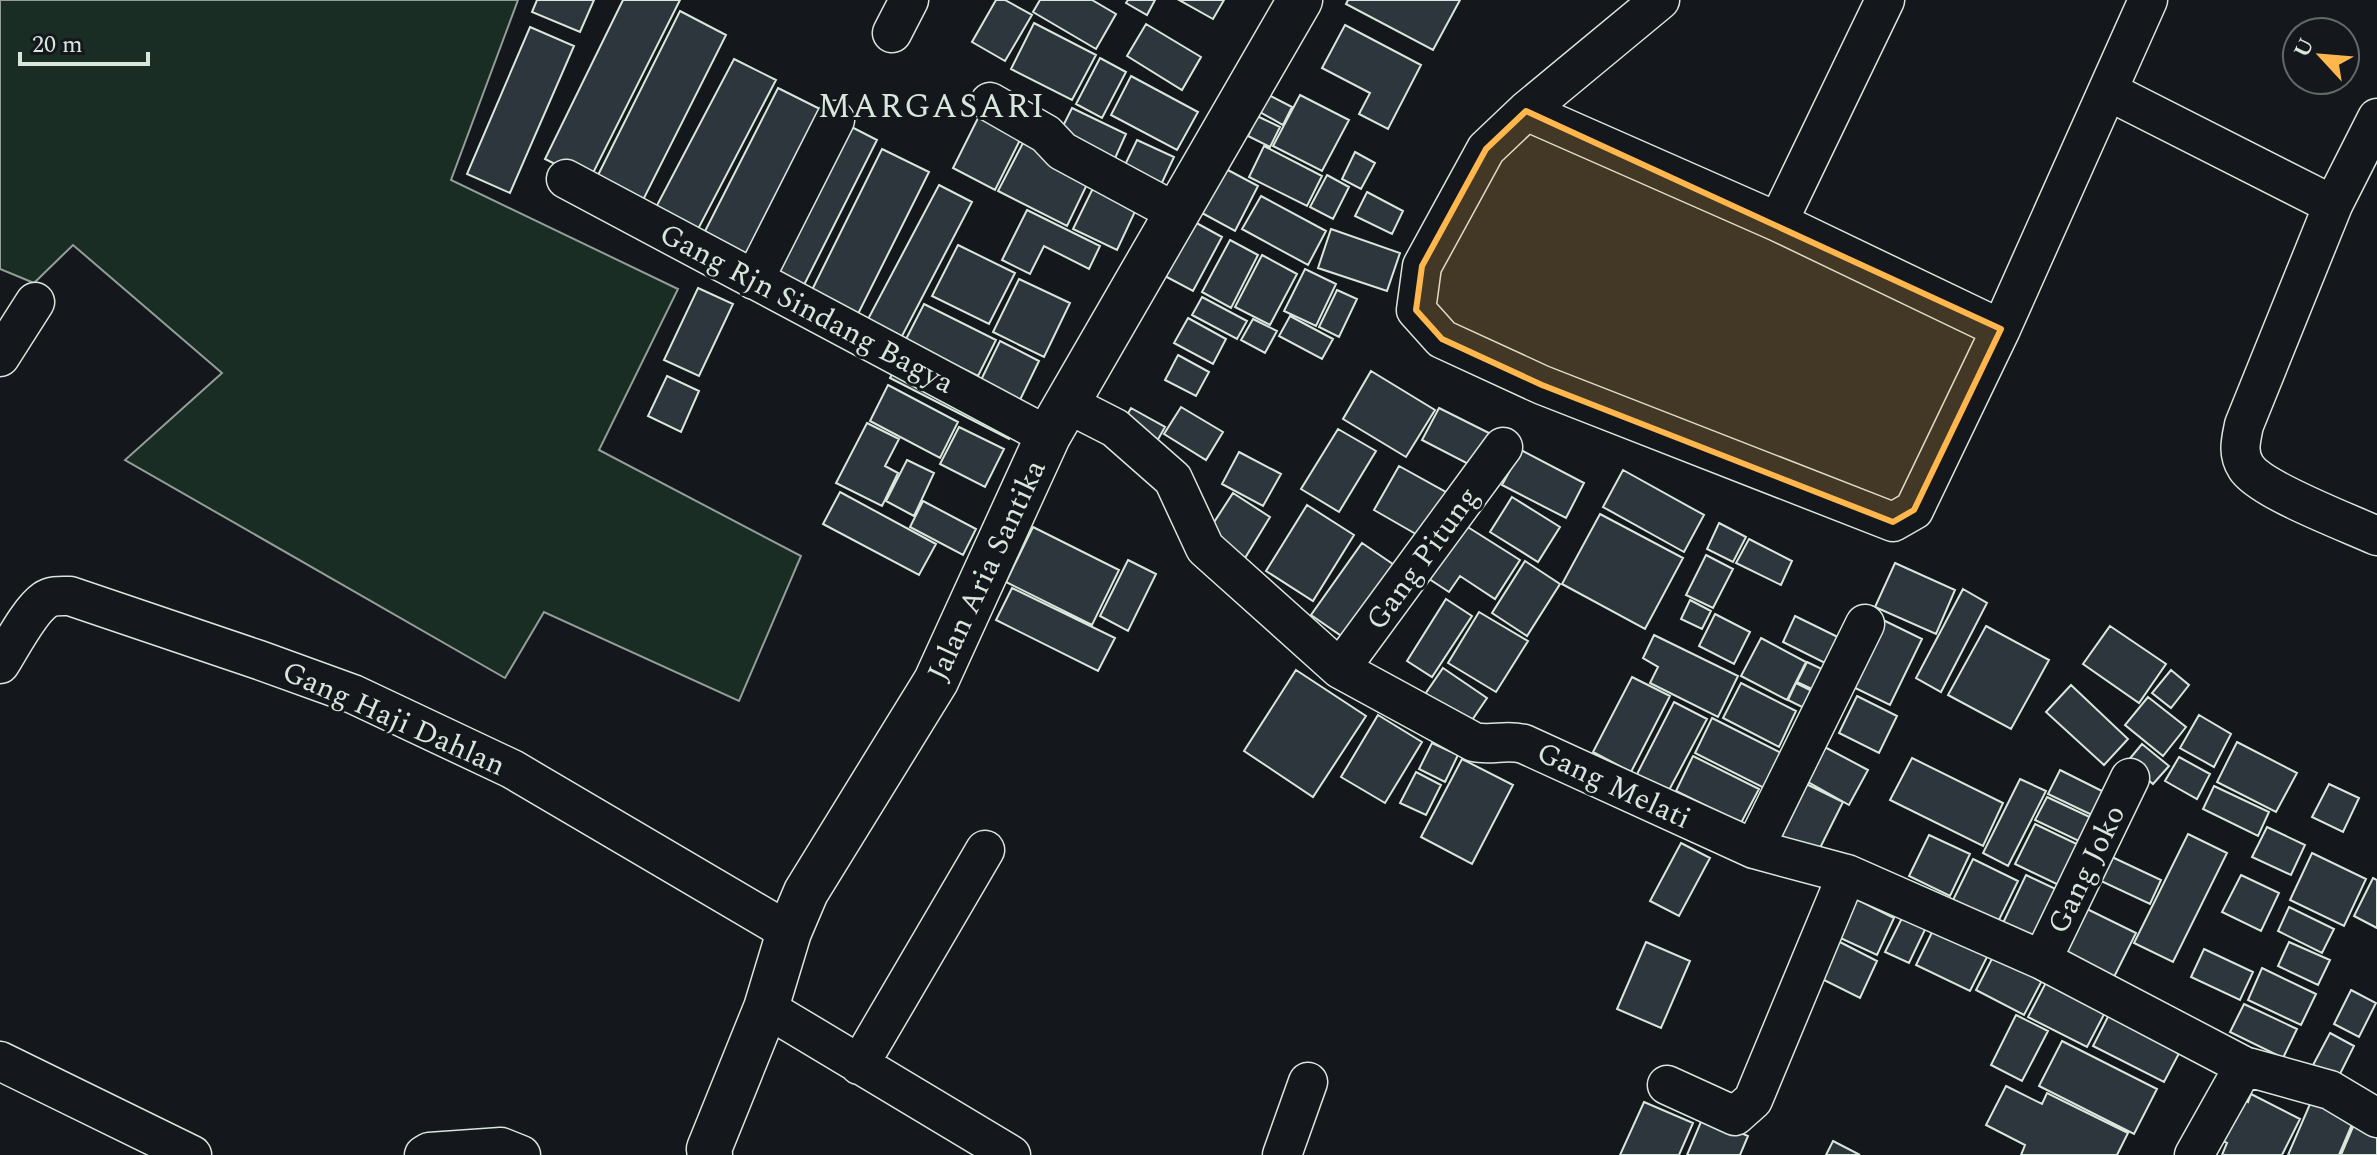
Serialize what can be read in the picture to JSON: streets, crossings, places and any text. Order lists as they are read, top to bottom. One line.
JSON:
{"streets":{"street":["Gang Rjn Sindang Bagya","Gang Pitung","Jalan Aria Santika","Gang Haji Dahlan","Gang Melati","Gang Joko"]},"crossings":[["Gang Rjn Sindang Bagya","Jalan Aria Santika"],["Gang Rjn Sindang Bagya","Gang Melati"],["Gang Pitung","Gang Melati"],["Jalan Aria Santika","Gang Haji Dahlan"],["Jalan Aria Santika","Gang Melati"],["Gang Melati","Gang Joko"]],"districts":["MARGASARI"],"scale_bar":"20 m","north":"top left"}
